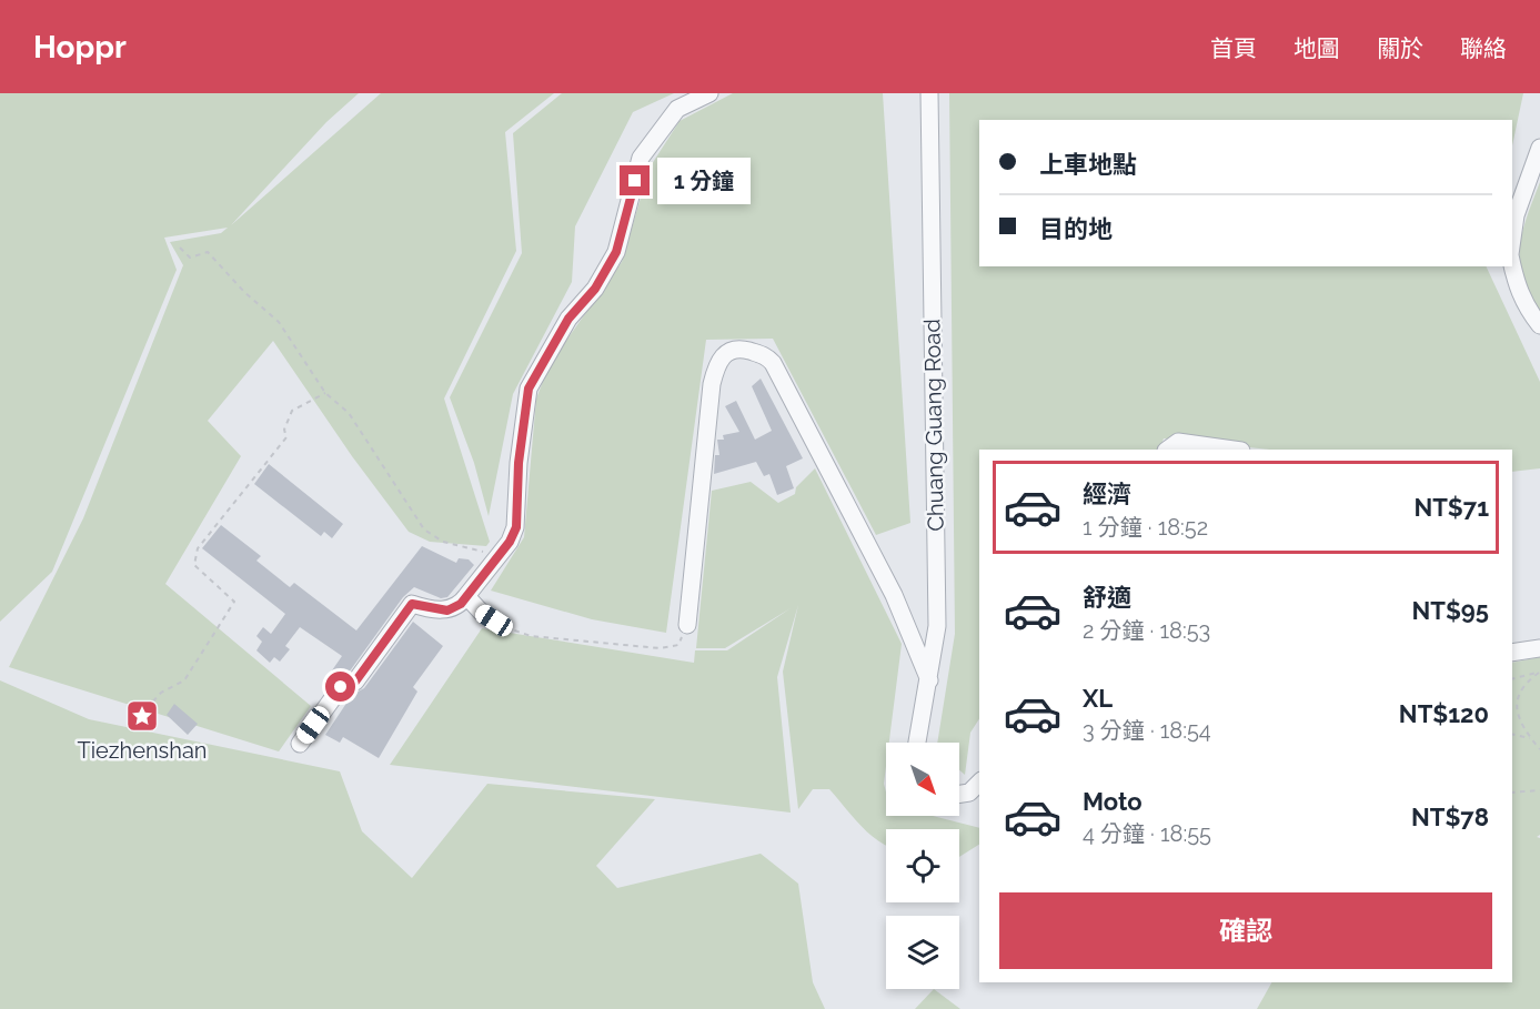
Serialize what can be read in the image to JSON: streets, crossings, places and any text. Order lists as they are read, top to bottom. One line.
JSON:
{"streets":{"street":["Chuang Guang Road"]},"places":{"place":["Tiezhenshan"]},"north":"bottom right","page":{"header":"Hoppr","nav":["首頁","地圖","關於","聯絡"],"banner":["上車地點","目的地"],"bubble":"1 分鐘","list":[{"name":"經濟","note":"1 分鐘 · 18:52","value":"NT$71"},{"name":"舒適","note":"2 分鐘 · 18:53","value":"NT$95"},{"name":"XL","note":"3 分鐘 · 18:54","value":"NT$120"},{"name":"Moto","note":"4 分鐘 · 18:55","value":"NT$78"}],"buttons":"確認"}}
